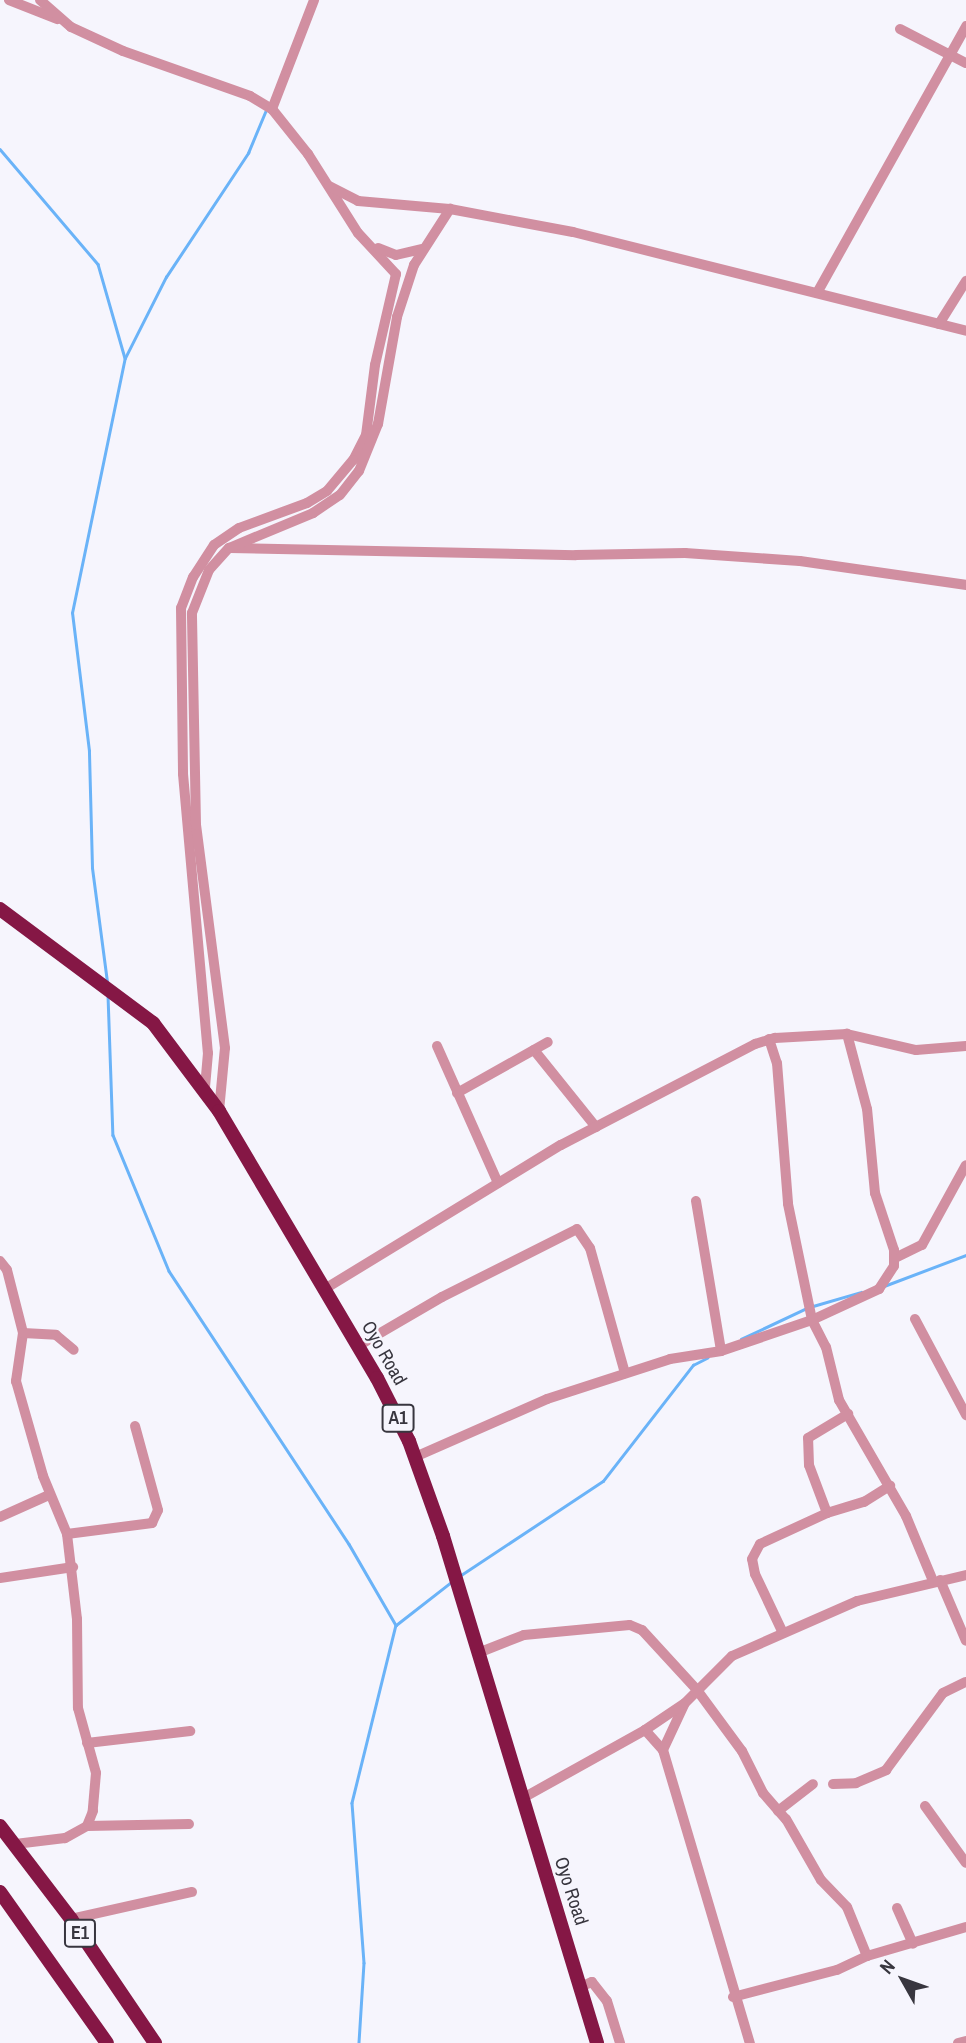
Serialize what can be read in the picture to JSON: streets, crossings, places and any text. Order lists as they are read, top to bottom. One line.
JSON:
{"streets":{"highway":["Oyo Road","A1","E1"]},"north":"top left"}
